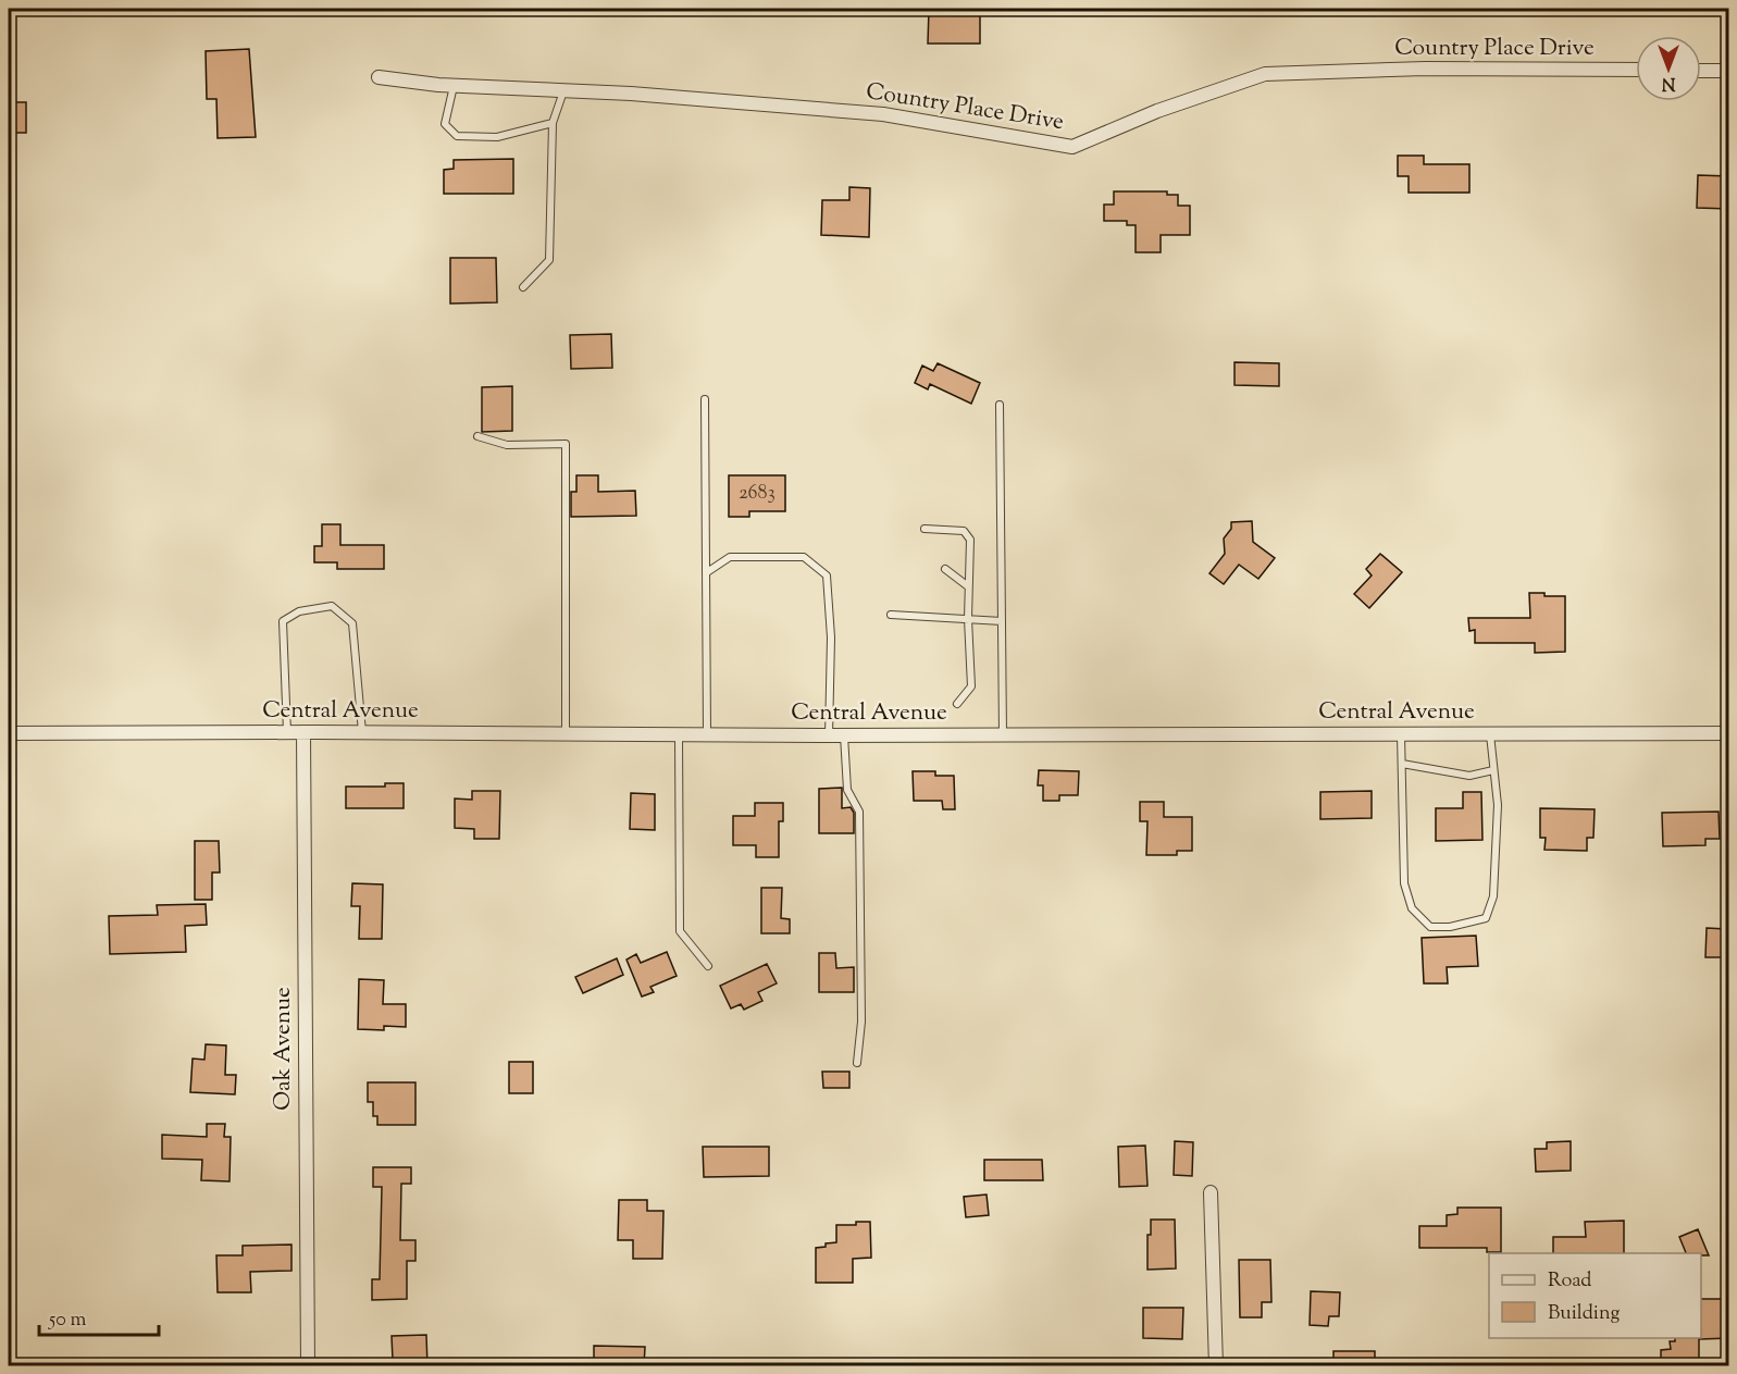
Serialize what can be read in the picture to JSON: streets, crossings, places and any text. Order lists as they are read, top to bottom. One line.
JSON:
{"streets":{"street":["Country Place Drive","Central Avenue","Oak Avenue"]},"crossings":[["Central Avenue","Oak Avenue"]],"house_numbers":["2683"],"legend":["Road","Building"],"scale_bar":"50 m","north":"bottom"}
